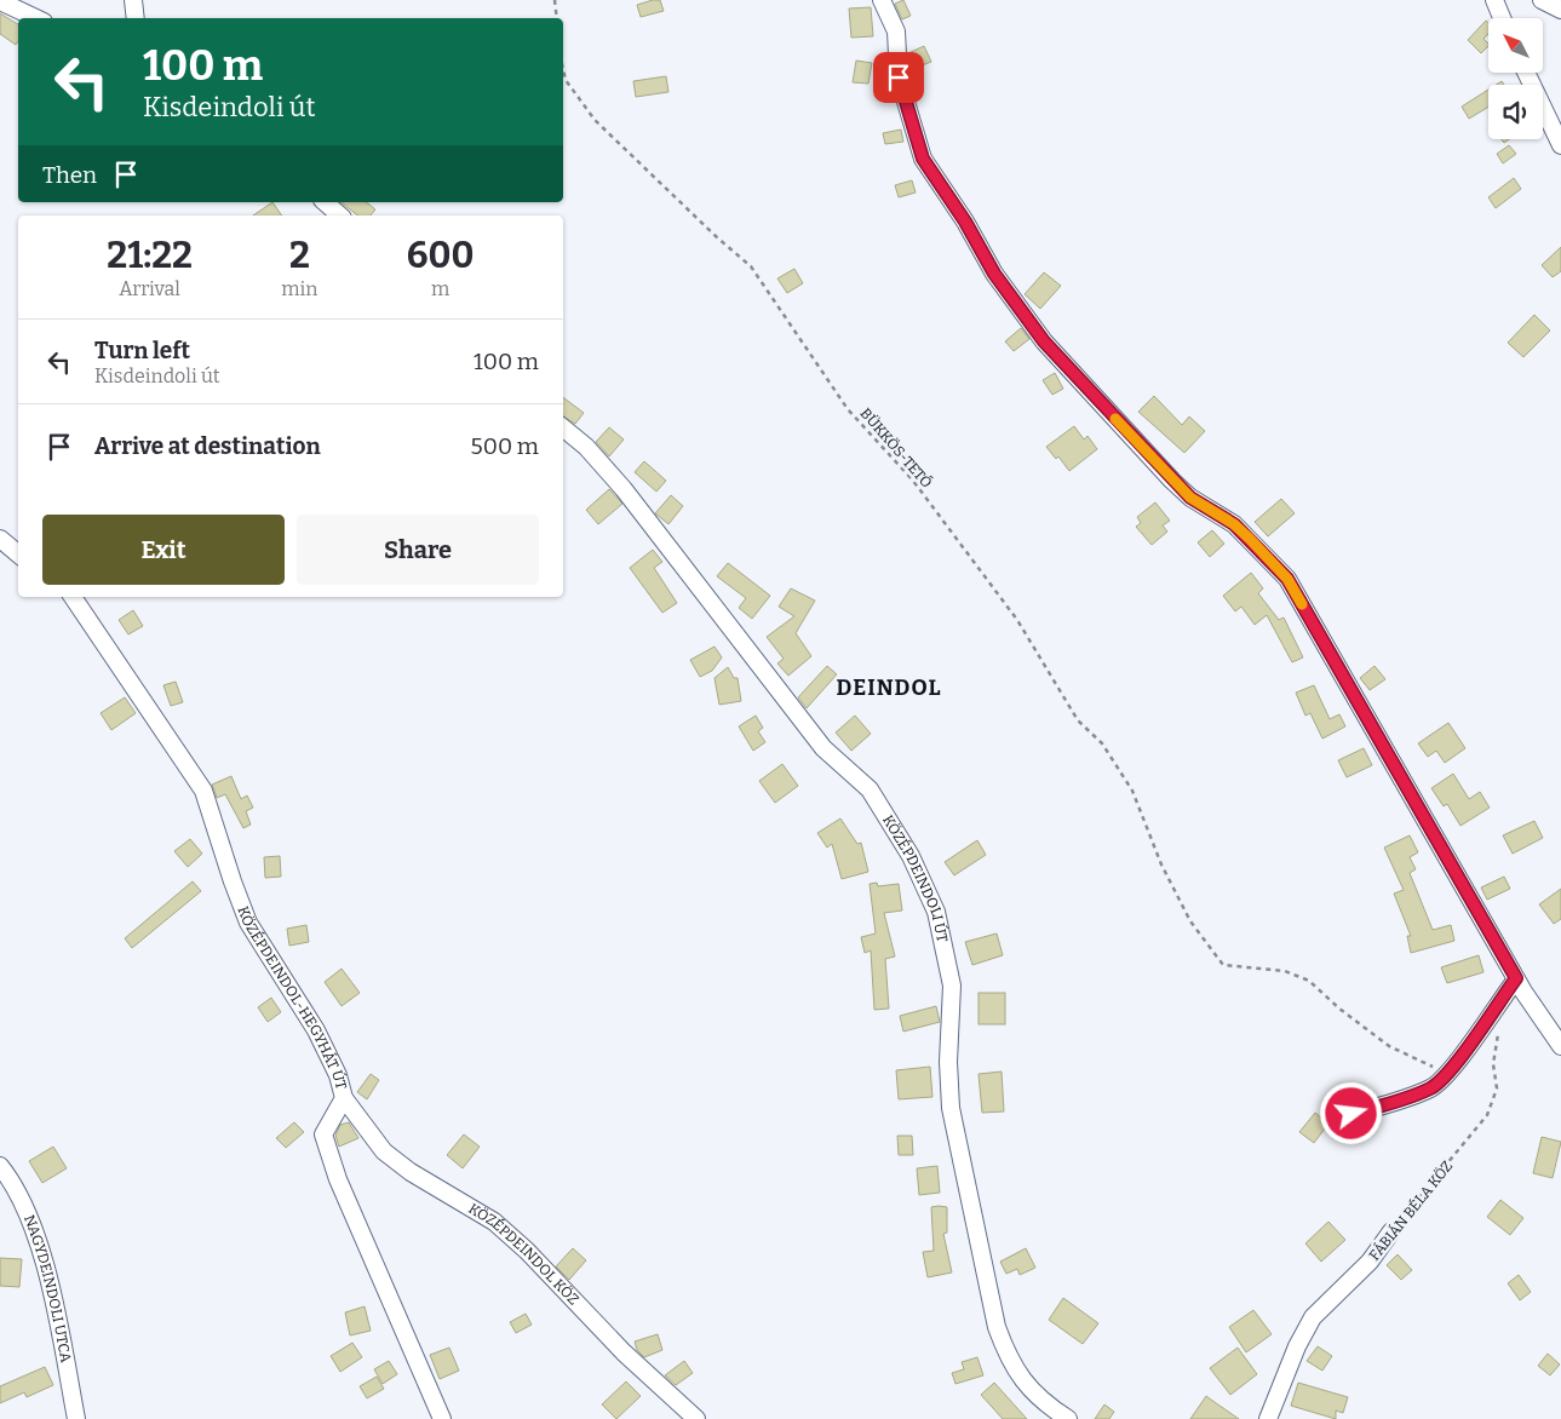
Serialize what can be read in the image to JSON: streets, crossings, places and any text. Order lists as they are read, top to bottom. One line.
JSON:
{"streets":{"street":["KÖZÉPDEINDOLI ÚT","KÖZÉPDEINDOL-HEGYHÁT ÚT","FÁBIÁN BÉLA KÖZ","KÖZÉPDEINDOL KÖZ","NAGYDEINDOLI UTCA"],"path":["BÜKKÖS-TETŐ"]},"crossings":[["KÖZÉPDEINDOL-HEGYHÁT ÚT","KÖZÉPDEINDOL KÖZ"]],"districts":["DEINDOL"],"north":"top left","page":{"turn":["100 m","Kisdeindoli út"],"then":"Then","eta":["21:22","Arrival","2","min","600","m"],"list":[{"name":"Turn left","note":"Kisdeindoli út","value":"100 m"},{"name":"Arrive at destination","value":"500 m"}],"buttons":["Exit","Share"]}}
